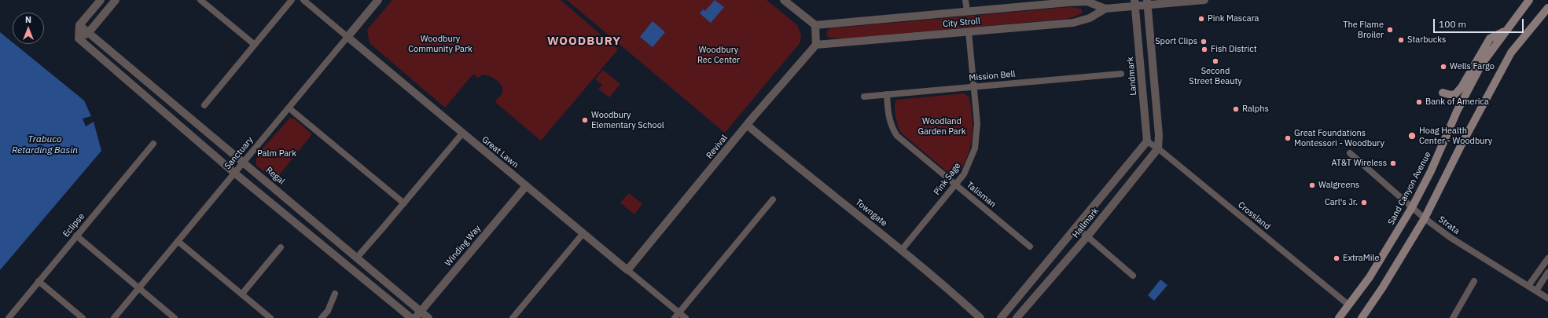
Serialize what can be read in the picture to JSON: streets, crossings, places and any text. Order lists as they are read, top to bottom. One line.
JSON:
{"streets":{"main road":["Sand Canyon Avenue"],"street":["City Stroll","Mission Bell","Landmark","Revival","Great Lawn","Sanctuary","Regal","Pink Sage","Talisman","Towngate","Crossland","Hallmark","Eclipse","Strata","Winding Way"]},"crossings":[["City Stroll","Landmark"],["City Stroll","Revival"],["City Stroll","Pink Sage"],["Mission Bell","Pink Sage"],["Mission Bell","Talisman"],["Landmark","Crossland"],["Landmark","Hallmark"],["Revival","Great Lawn"],["Revival","Towngate"],["Great Lawn","Sanctuary"],["Great Lawn","Winding Way"],["Sanctuary","Regal"],["Regal","Winding Way"],["Pink Sage","Talisman"],["Pink Sage","Towngate"],["Sand Canyon Avenue","Crossland"],["Sand Canyon Avenue","Strata"],["Crossland","Hallmark"]],"districts":["WOODBURY"],"water":["Trabuco Retarding Basin"],"parks":["Woodbury Community Park","Woodbury Rec Center","Woodland Garden Park","Palm Park"],"places":["Pink Mascara","The Flame Broiler","Starbucks","Sport Clips","Fish District","Second Street Beauty","Wells Fargo","Bank of America","Ralphs","Woodbury Elementary School","Hoag Health Center - Woodbury","Great Foundations Montessori - Woodbury","AT&T Wireless","Walgreens","Carl's Jr.","ExtraMile"],"scale_bar":"100 m","north":"top"}
